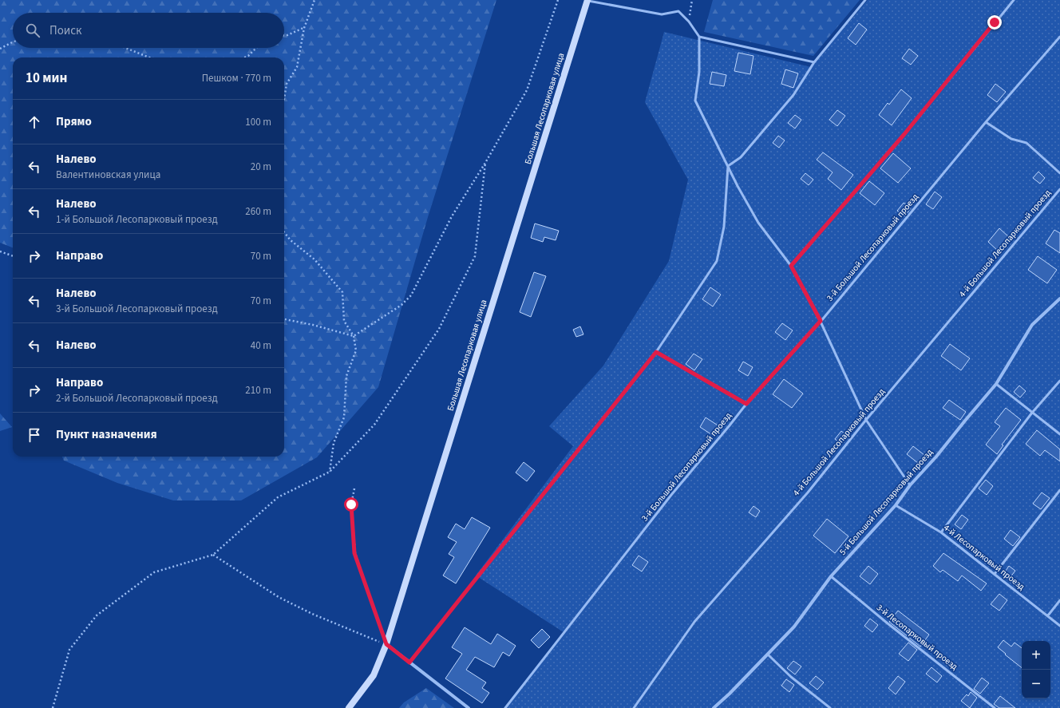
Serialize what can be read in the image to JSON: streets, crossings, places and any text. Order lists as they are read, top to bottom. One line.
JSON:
{"streets":{"main road":["Большая Лесопарковая улица"],"street":["5-й Большой Лесопарковый проезд"],"lane":["4-й Большой Лесопарковый проезд","3-й Большой Лесопарковый проезд","4-й Лесопарковый проезд","3-й Лесопарковый проезд"]},"crossings":[["5-й Большой Лесопарковый проезд","4-й Лесопарковый проезд"],["5-й Большой Лесопарковый проезд","3-й Лесопарковый проезд"]],"page":{"search":"Поиск","heading":["10 мин","Пешком · 770 m"],"list":[["Прямо","100 m"],["Налево","Валентиновская улица","20 m"],["Налево","1-й Большой Лесопарковый проезд","260 m"],["Направо","70 m"],["Налево","3-й Большой Лесопарковый проезд","70 m"],["Налево","40 m"],["Направо","2-й Большой Лесопарковый проезд","210 m"],"Пункт назначения"],"map_buttons":["+","−"]}}
